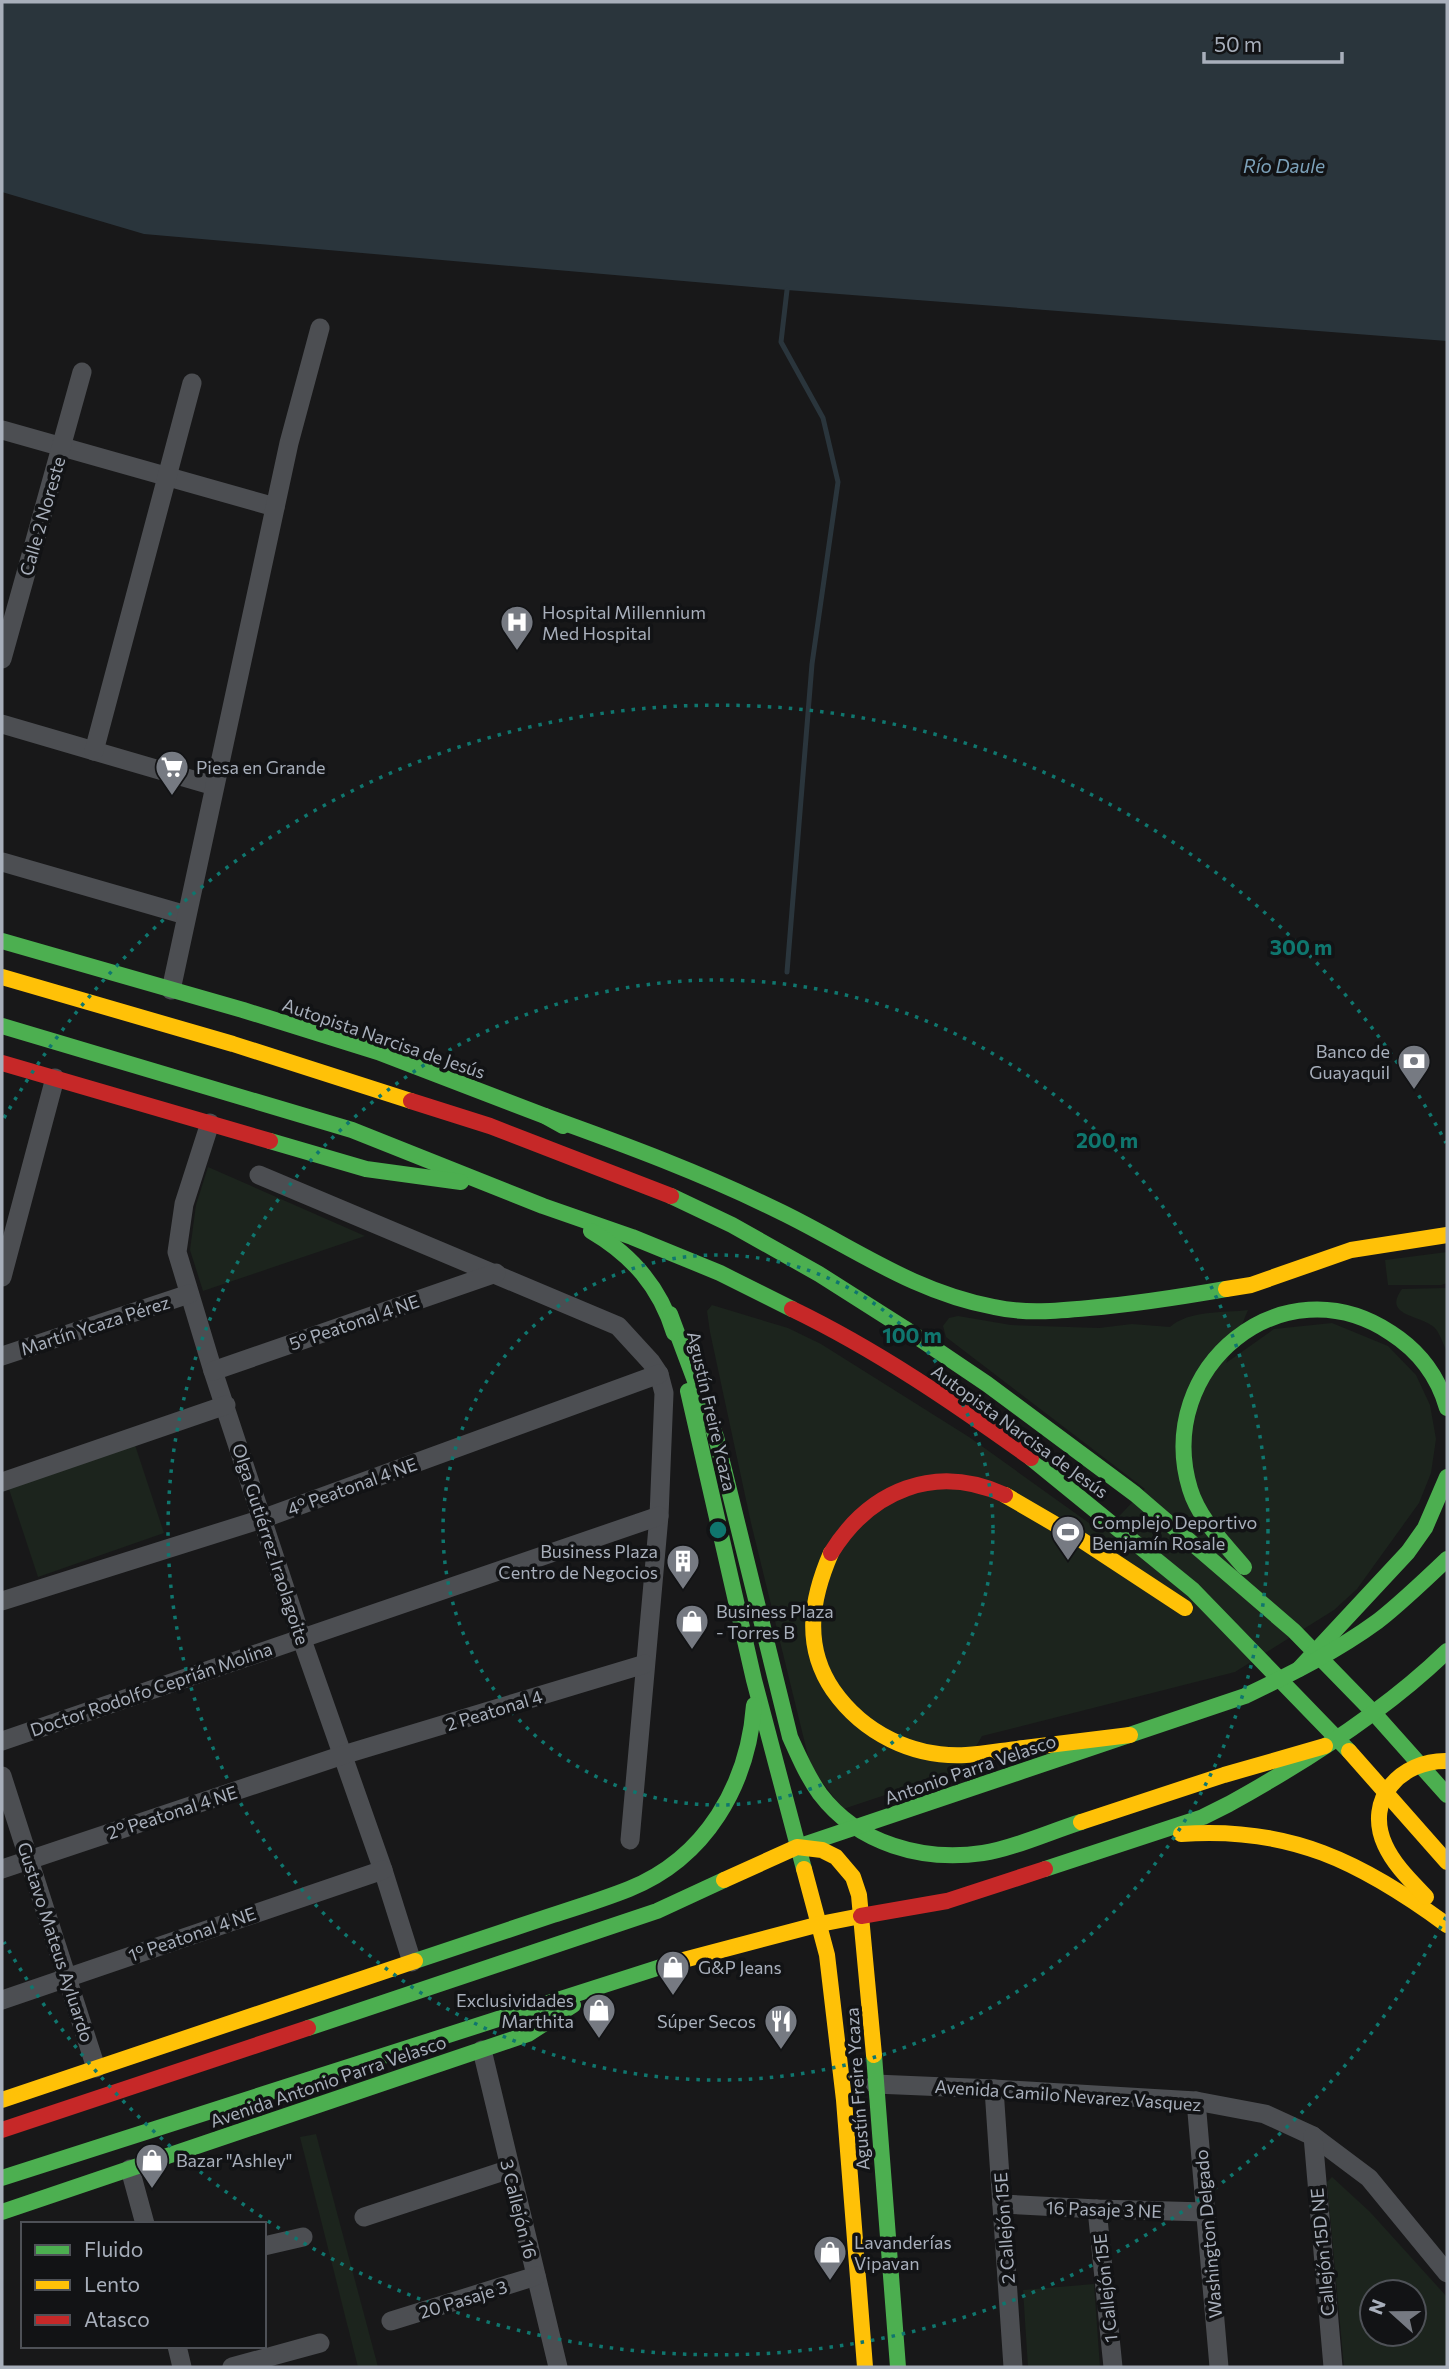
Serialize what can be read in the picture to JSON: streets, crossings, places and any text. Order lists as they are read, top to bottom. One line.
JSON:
{"streets":{"main road":["Autopista Narcisa de Jesús","Agustín Freire Ycaza","Antonio Parra Velasco","Avenida Antonio Parra Velasco"],"street":["Calle 2 Noreste","5º Peatonal 4 NE","Martín Ycaza Pérez","4º Peatonal 4 NE","Olga Gutiérrez Iraolagoite","Doctor Rodolfo Ceprián Molina","2 Peatonal 4","2º Peatonal 4 NE","1º Peatonal 4 NE","Gustavo Mateus Ayluardo","Avenida Camilo Nevarez Vasquez","3 Callejón 16","16 Pasaje 3 NE","2 Callejón 15E","Washington Delgado","Callejón 15D NE","1 Callejón 15E","20 Pasaje 3"]},"crossings":[["Autopista Narcisa de Jesús","Agustín Freire Ycaza"],["Autopista Narcisa de Jesús","Olga Gutiérrez Iraolagoite"],["5º Peatonal 4 NE","Olga Gutiérrez Iraolagoite"],["Martín Ycaza Pérez","Olga Gutiérrez Iraolagoite"],["Agustín Freire Ycaza","Antonio Parra Velasco"],["Agustín Freire Ycaza","Avenida Antonio Parra Velasco"],["Agustín Freire Ycaza","Avenida Camilo Nevarez Vasquez"],["4º Peatonal 4 NE","Olga Gutiérrez Iraolagoite"],["Olga Gutiérrez Iraolagoite","Doctor Rodolfo Ceprián Molina"],["Olga Gutiérrez Iraolagoite","2 Peatonal 4"],["Olga Gutiérrez Iraolagoite","2º Peatonal 4 NE"],["Olga Gutiérrez Iraolagoite","1º Peatonal 4 NE"],["2 Peatonal 4","2º Peatonal 4 NE"],["2º Peatonal 4 NE","Gustavo Mateus Ayluardo"],["1º Peatonal 4 NE","Gustavo Mateus Ayluardo"],["Avenida Antonio Parra Velasco","3 Callejón 16"],["Avenida Camilo Nevarez Vasquez","2 Callejón 15E"],["Avenida Camilo Nevarez Vasquez","Washington Delgado"],["Avenida Camilo Nevarez Vasquez","Callejón 15D NE"],["3 Callejón 16","20 Pasaje 3"],["16 Pasaje 3 NE","2 Callejón 15E"],["16 Pasaje 3 NE","Washington Delgado"],["16 Pasaje 3 NE","1 Callejón 15E"]],"water":["Río Daule"],"places":{"hospital":["Hospital Millennium Med Hospital"],"supermarket":["Piesa en Grande"],"bank":["Banco de Guayaquil"],"sports":["Complejo Deportivo Benjamín Rosale"],"building":["Business Plaza Centro de Negocios"],"shop":["Business Plaza - Torres B","G&P Jeans","Exclusividades Marthita","Bazar \"Ashley\"","Lavanderías Vipavan"],"restaurant":["Súper Secos"]},"legend":["Fluido","Lento","Atasco"],"scale_bar":"50 m","north":"left","rings":["300 m","200 m","100 m"]}
